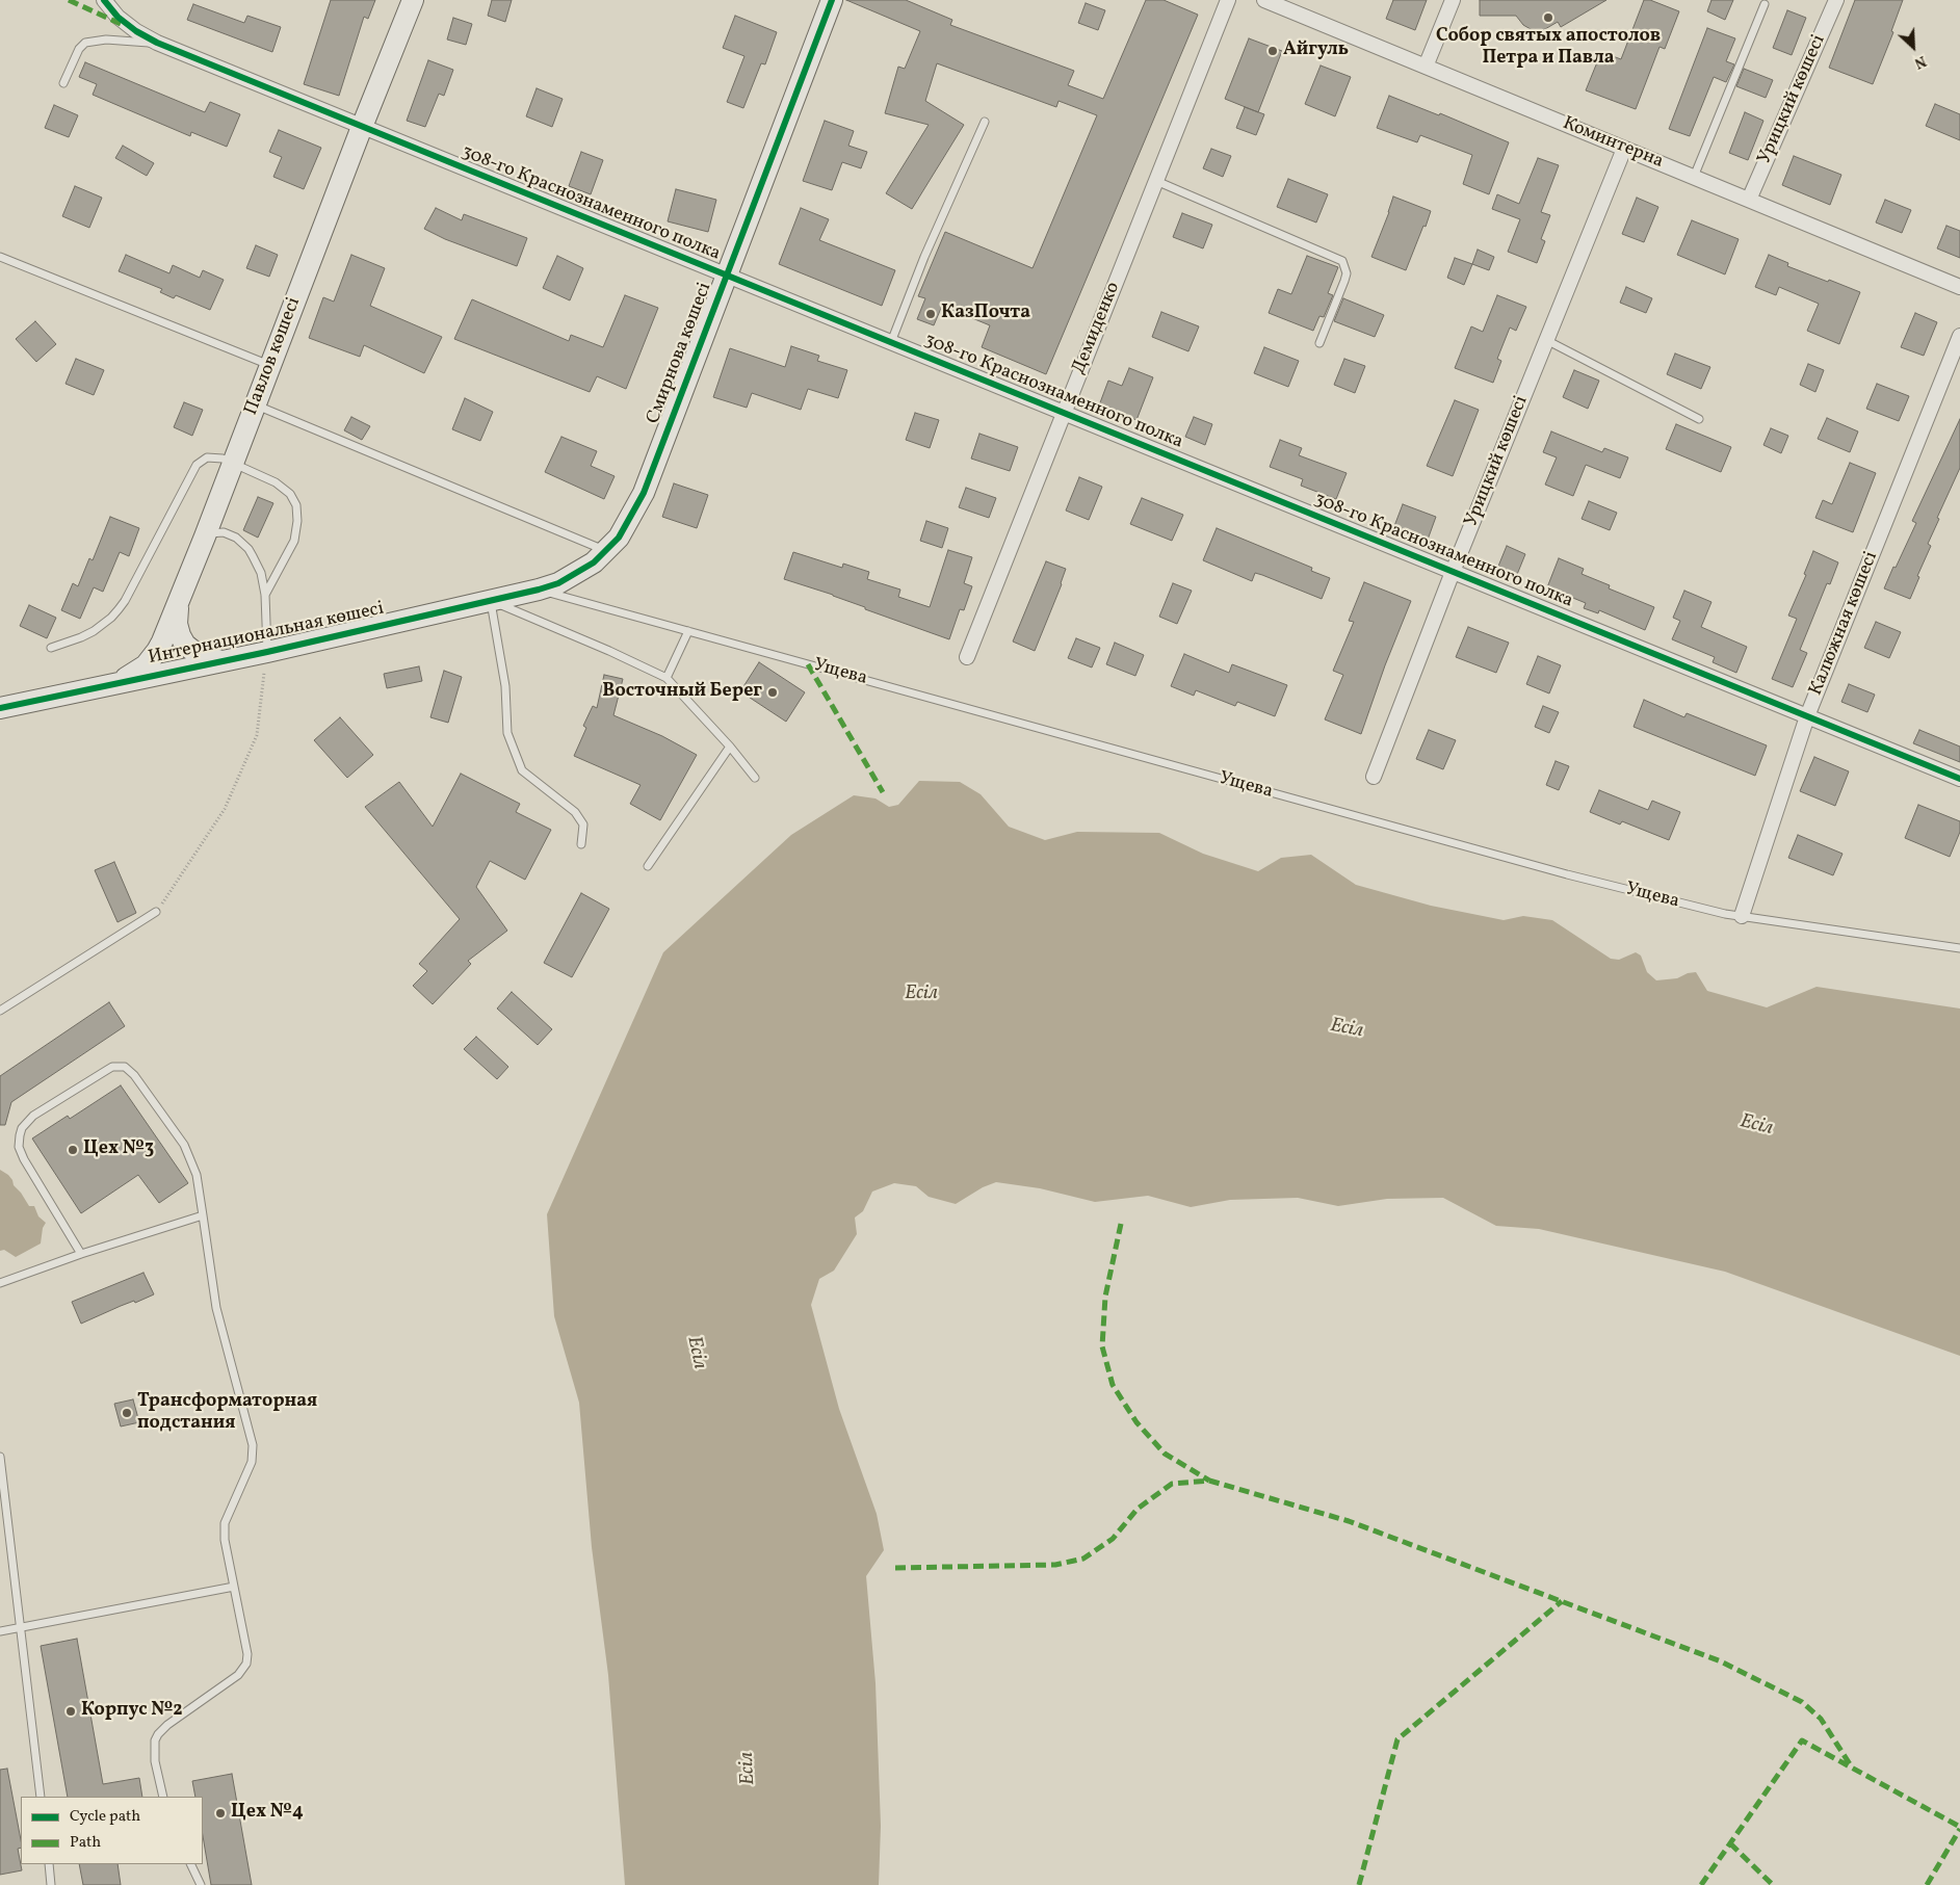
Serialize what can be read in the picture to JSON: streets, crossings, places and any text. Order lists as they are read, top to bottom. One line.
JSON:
{"streets":{"street":["Урицкий көшесі","Коминтерна","308-го Краснознаменного полка","Демиденко","Смирнова көшесі","Павлов көшесі","Калюжная көшесі","Интернациональная көшесі"],"lane":["Ущева"]},"crossings":[["Урицкий көшесі","Коминтерна"],["Урицкий көшесі","308-го Краснознаменного полка"],["308-го Краснознаменного полка","Демиденко"],["308-го Краснознаменного полка","Смирнова көшесі"],["308-го Краснознаменного полка","Павлов көшесі"],["308-го Краснознаменного полка","Калюжная көшесі"],["Смирнова көшесі","Интернациональная көшесі"],["Смирнова көшесі","Ущева"],["Павлов көшесі","Интернациональная көшесі"],["Калюжная көшесі","Ущева"],["Интернациональная көшесі","Ущева"]],"water":["Есіл"],"places":["Собор святых апостолов Петра и Павла","Айгуль","КазПочта","Восточный Берег","Цех №3","Трансформаторная подстания","Корпус №2","Цех №4"],"legend":["Cycle path","Path"],"north":"bottom right"}
